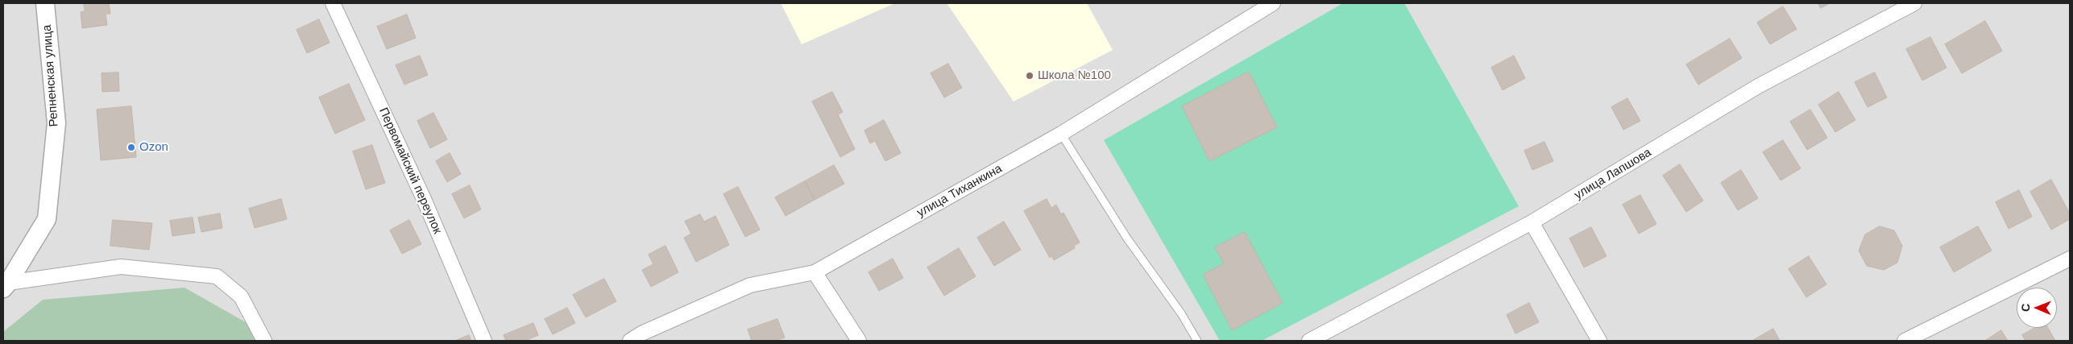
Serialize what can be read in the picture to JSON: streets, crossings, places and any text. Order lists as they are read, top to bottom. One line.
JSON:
{"streets":{"street":["Репненская улица","Первомайский переулок","улица Лапшова","улица Тиханкина"]},"places":["Школа №100","Ozon"],"north":"left"}
